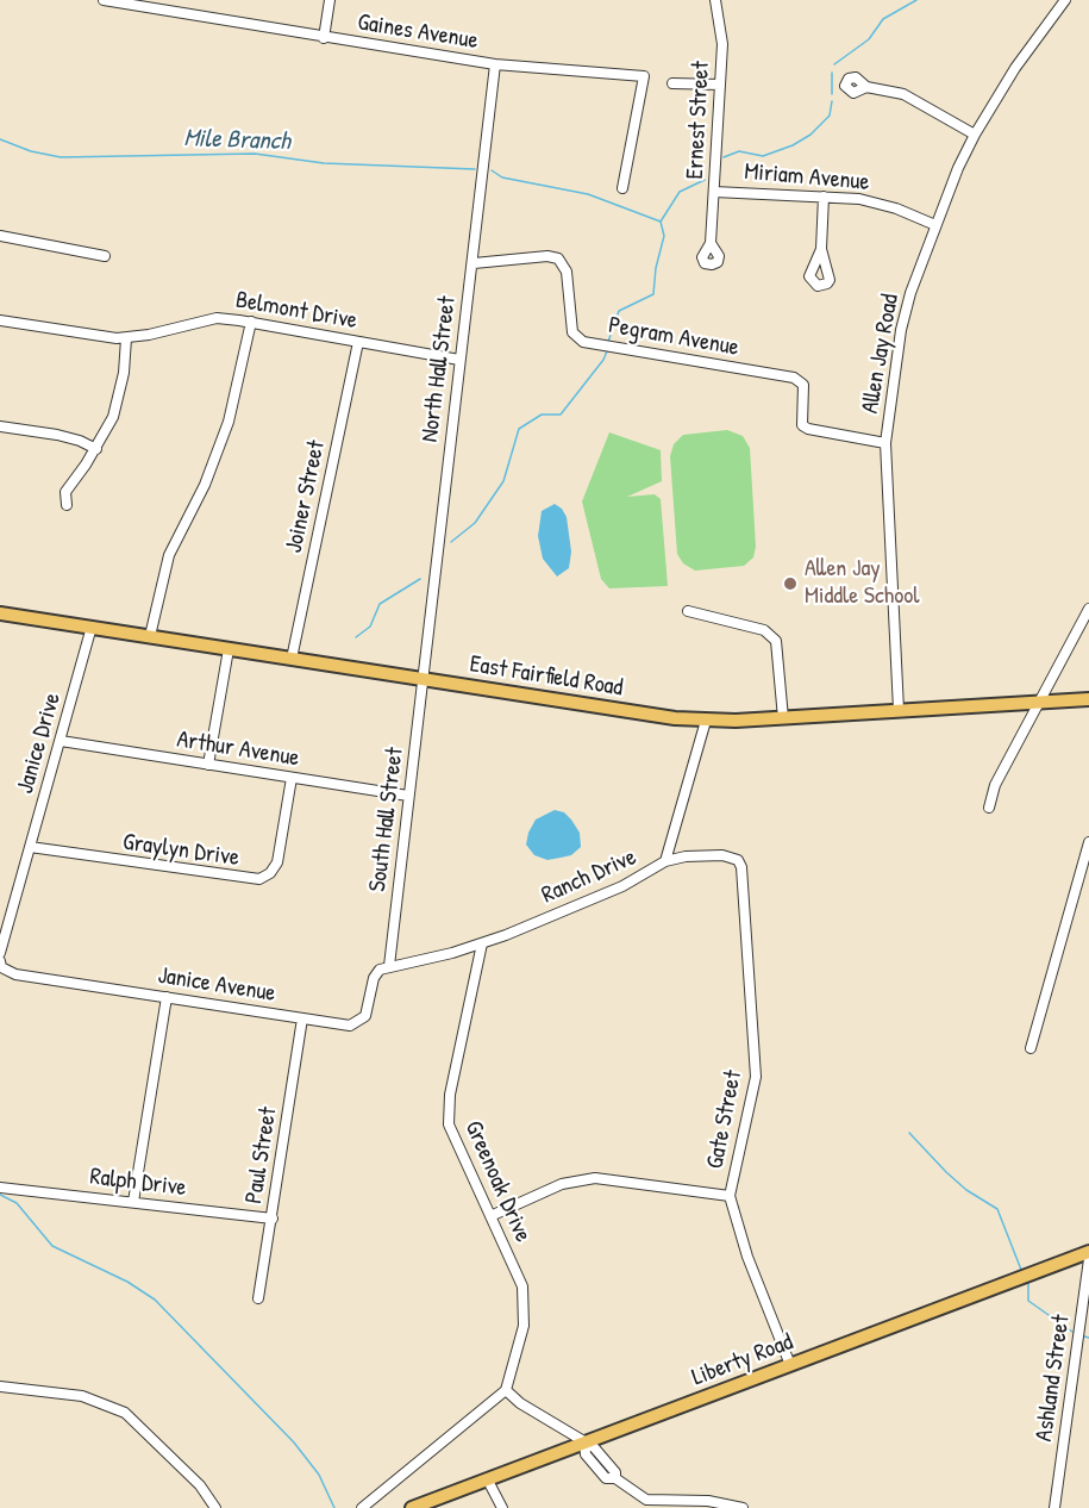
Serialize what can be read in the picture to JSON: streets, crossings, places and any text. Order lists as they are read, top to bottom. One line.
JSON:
{"streets":{"main road":["East Fairfield Road","Liberty Road"],"street":["Gaines Avenue","Ernest Street","Miriam Avenue","Belmont Drive","Pegram Avenue","Allen Jay Road","North Hall Street","Joiner Street","Janice Drive","Arthur Avenue","South Hall Street","Graylyn Drive","Ranch Drive","Janice Avenue","Gate Street","Paul Street","Greenoak Drive","Ralph Drive","Ashland Street"]},"crossings":[["Gaines Avenue","North Hall Street"],["Ernest Street","Miriam Avenue"],["Miriam Avenue","Allen Jay Road"],["Belmont Drive","North Hall Street"],["Belmont Drive","Joiner Street"],["Pegram Avenue","Allen Jay Road"],["Pegram Avenue","North Hall Street"],["Allen Jay Road","East Fairfield Road"],["North Hall Street","East Fairfield Road"],["North Hall Street","South Hall Street"],["Joiner Street","East Fairfield Road"],["East Fairfield Road","Janice Drive"],["East Fairfield Road","South Hall Street"],["East Fairfield Road","Ranch Drive"],["Janice Drive","Arthur Avenue"],["Janice Drive","Graylyn Drive"],["Arthur Avenue","South Hall Street"],["Arthur Avenue","Graylyn Drive"],["South Hall Street","Ranch Drive"],["South Hall Street","Janice Avenue"],["Ranch Drive","Janice Avenue"],["Ranch Drive","Gate Street"],["Ranch Drive","Greenoak Drive"],["Janice Avenue","Paul Street"],["Gate Street","Liberty Road"],["Paul Street","Ralph Drive"],["Liberty Road","Ashland Street"]],"water":["Mile Branch"],"places":["Allen Jay Middle School"]}
